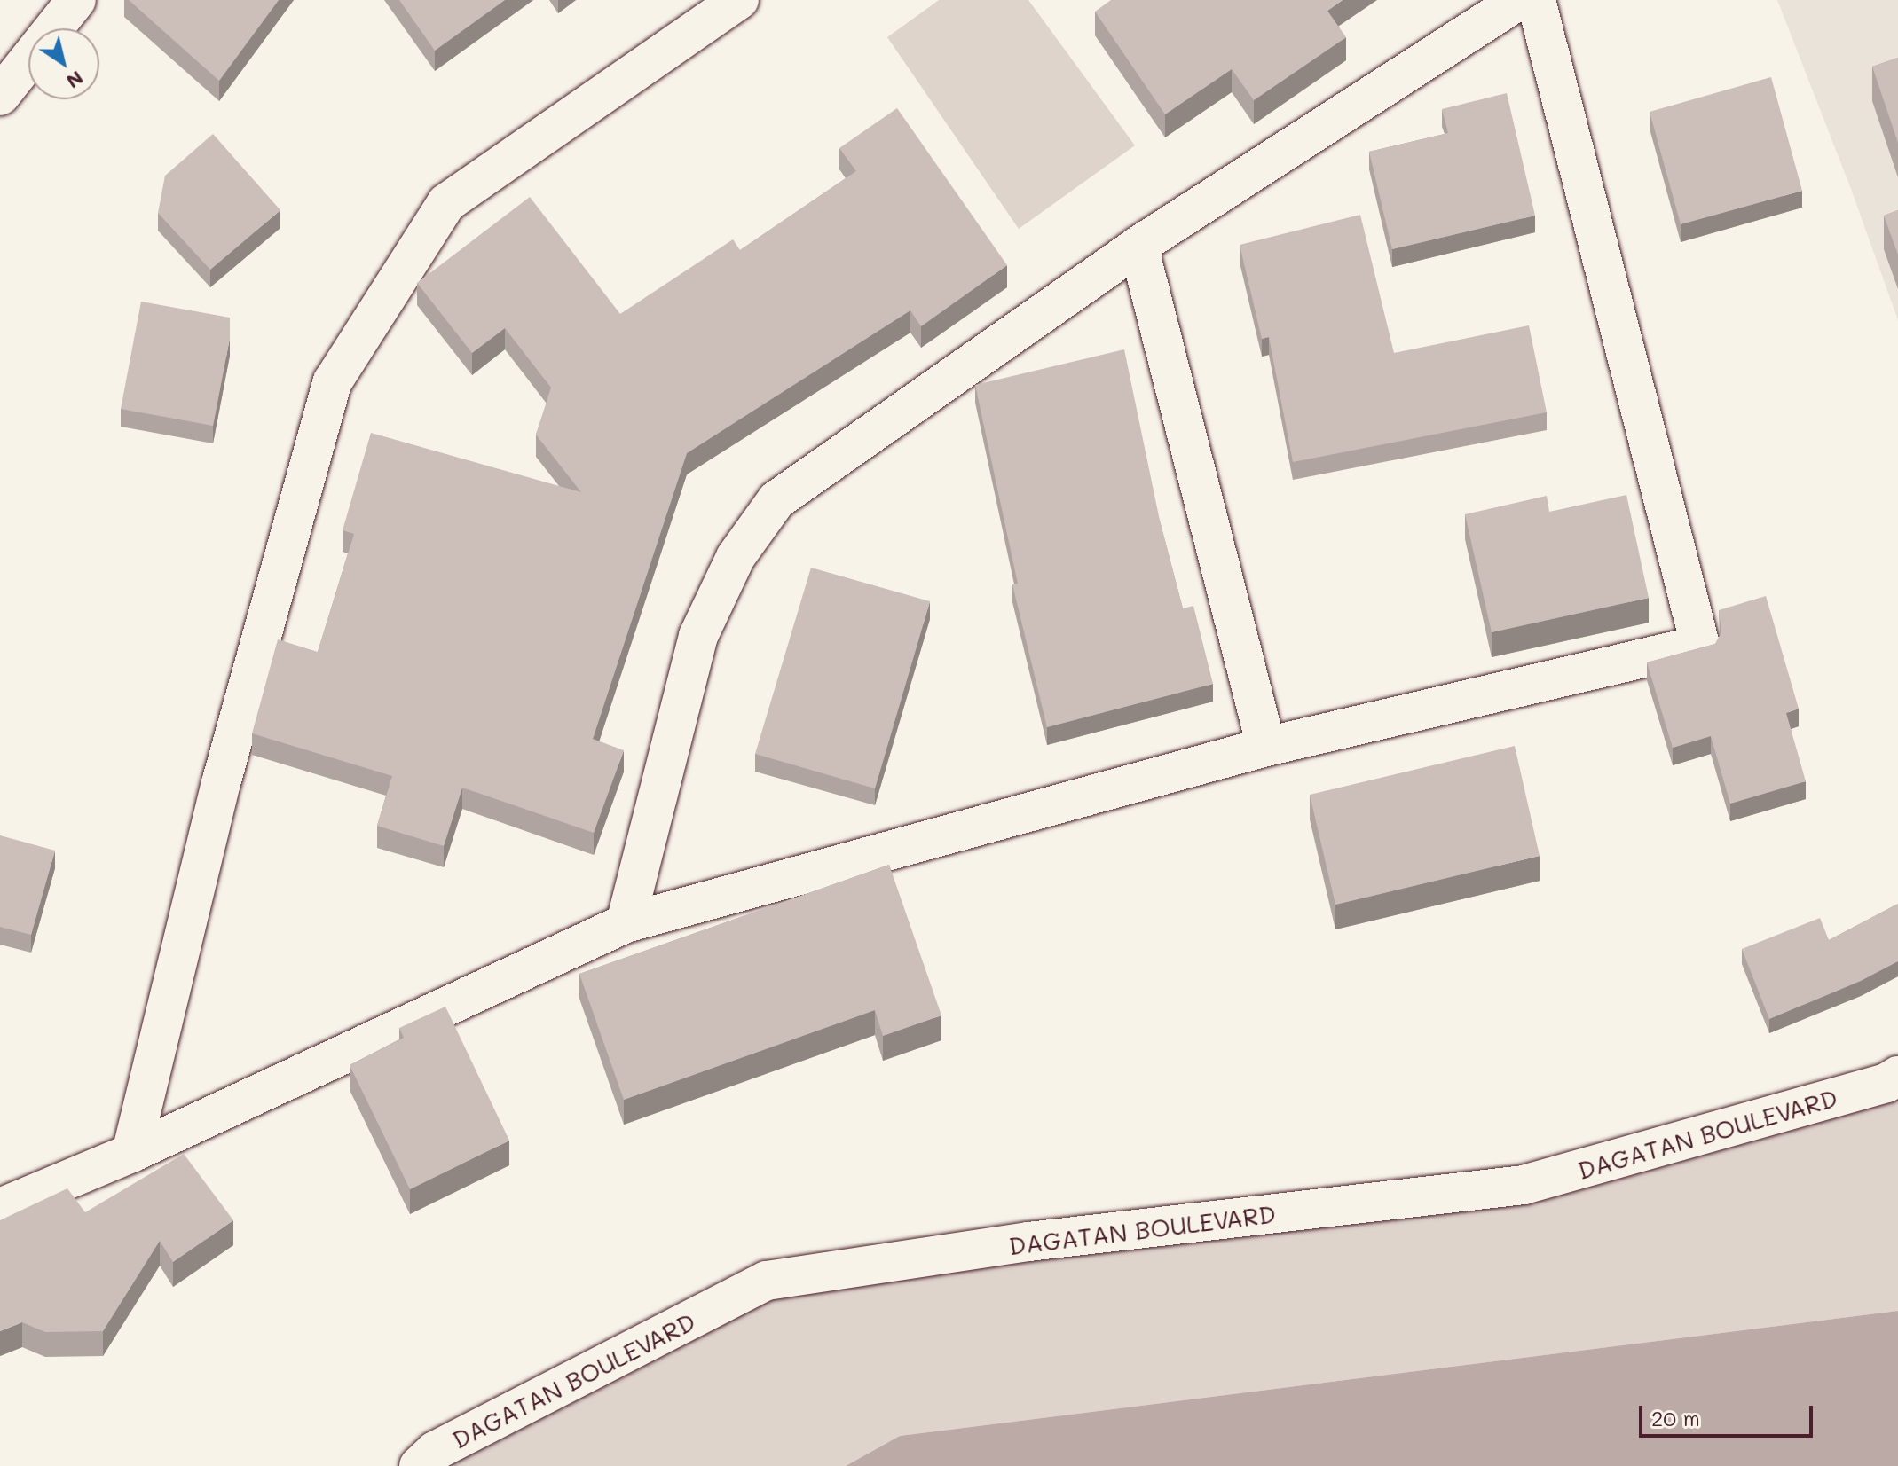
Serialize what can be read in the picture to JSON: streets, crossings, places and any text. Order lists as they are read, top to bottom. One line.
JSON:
{"streets":{"street":["DAGATAN BOULEVARD"]},"scale_bar":"20 m","north":"bottom right"}
